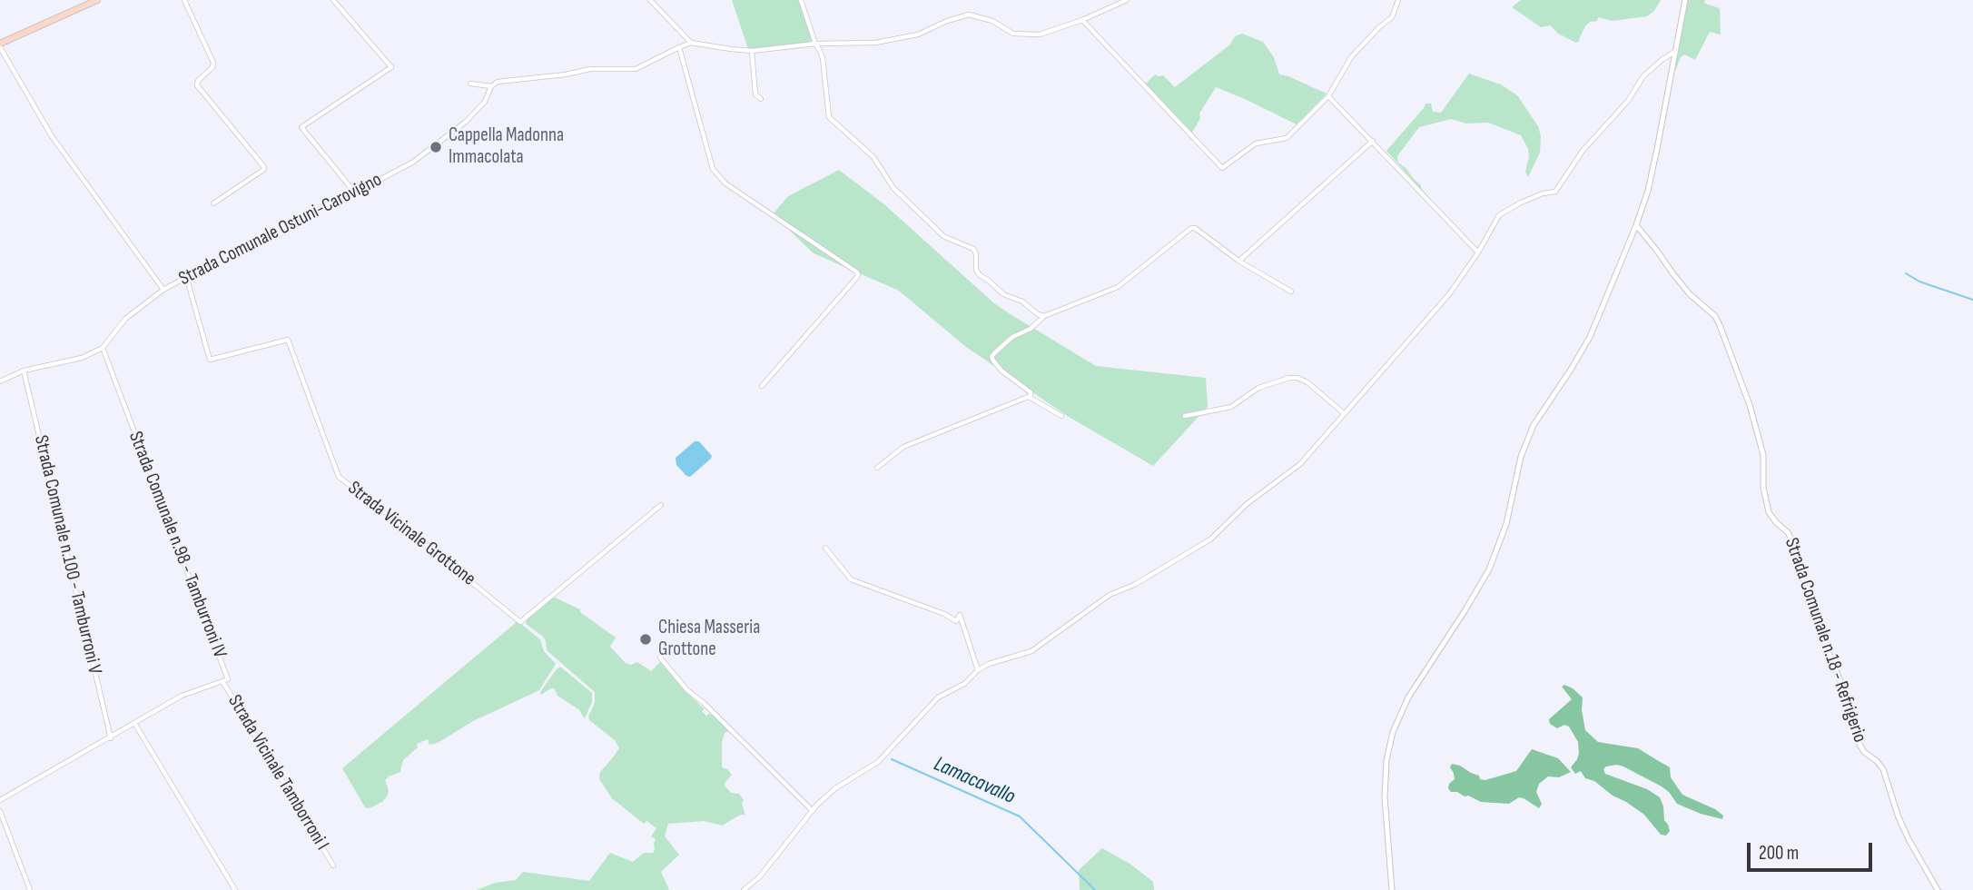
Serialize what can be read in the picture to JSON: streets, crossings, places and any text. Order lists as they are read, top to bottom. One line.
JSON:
{"streets":{"street":["Strada Comunale Ostuni-Carovigno","Strada Vicinale Grottone","Strada Comunale n.98 - Tamburroni IV","Strada Comunale n.100 - Tamburroni V","Strada Comunale n.18 - Refrigerio","Strada Vicinale Tamborroni I"]},"crossings":[["Strada Comunale Ostuni-Carovigno","Strada Vicinale Grottone"],["Strada Comunale Ostuni-Carovigno","Strada Comunale n.98 - Tamburroni IV"],["Strada Comunale n.98 - Tamburroni IV","Strada Comunale n.100 - Tamburroni V"],["Strada Comunale n.98 - Tamburroni IV","Strada Vicinale Tamborroni I"]],"water":["Lamacavallo"],"places":["Cappella Madonna Immacolata","Chiesa Masseria Grottone"],"scale_bar":"200 m"}
